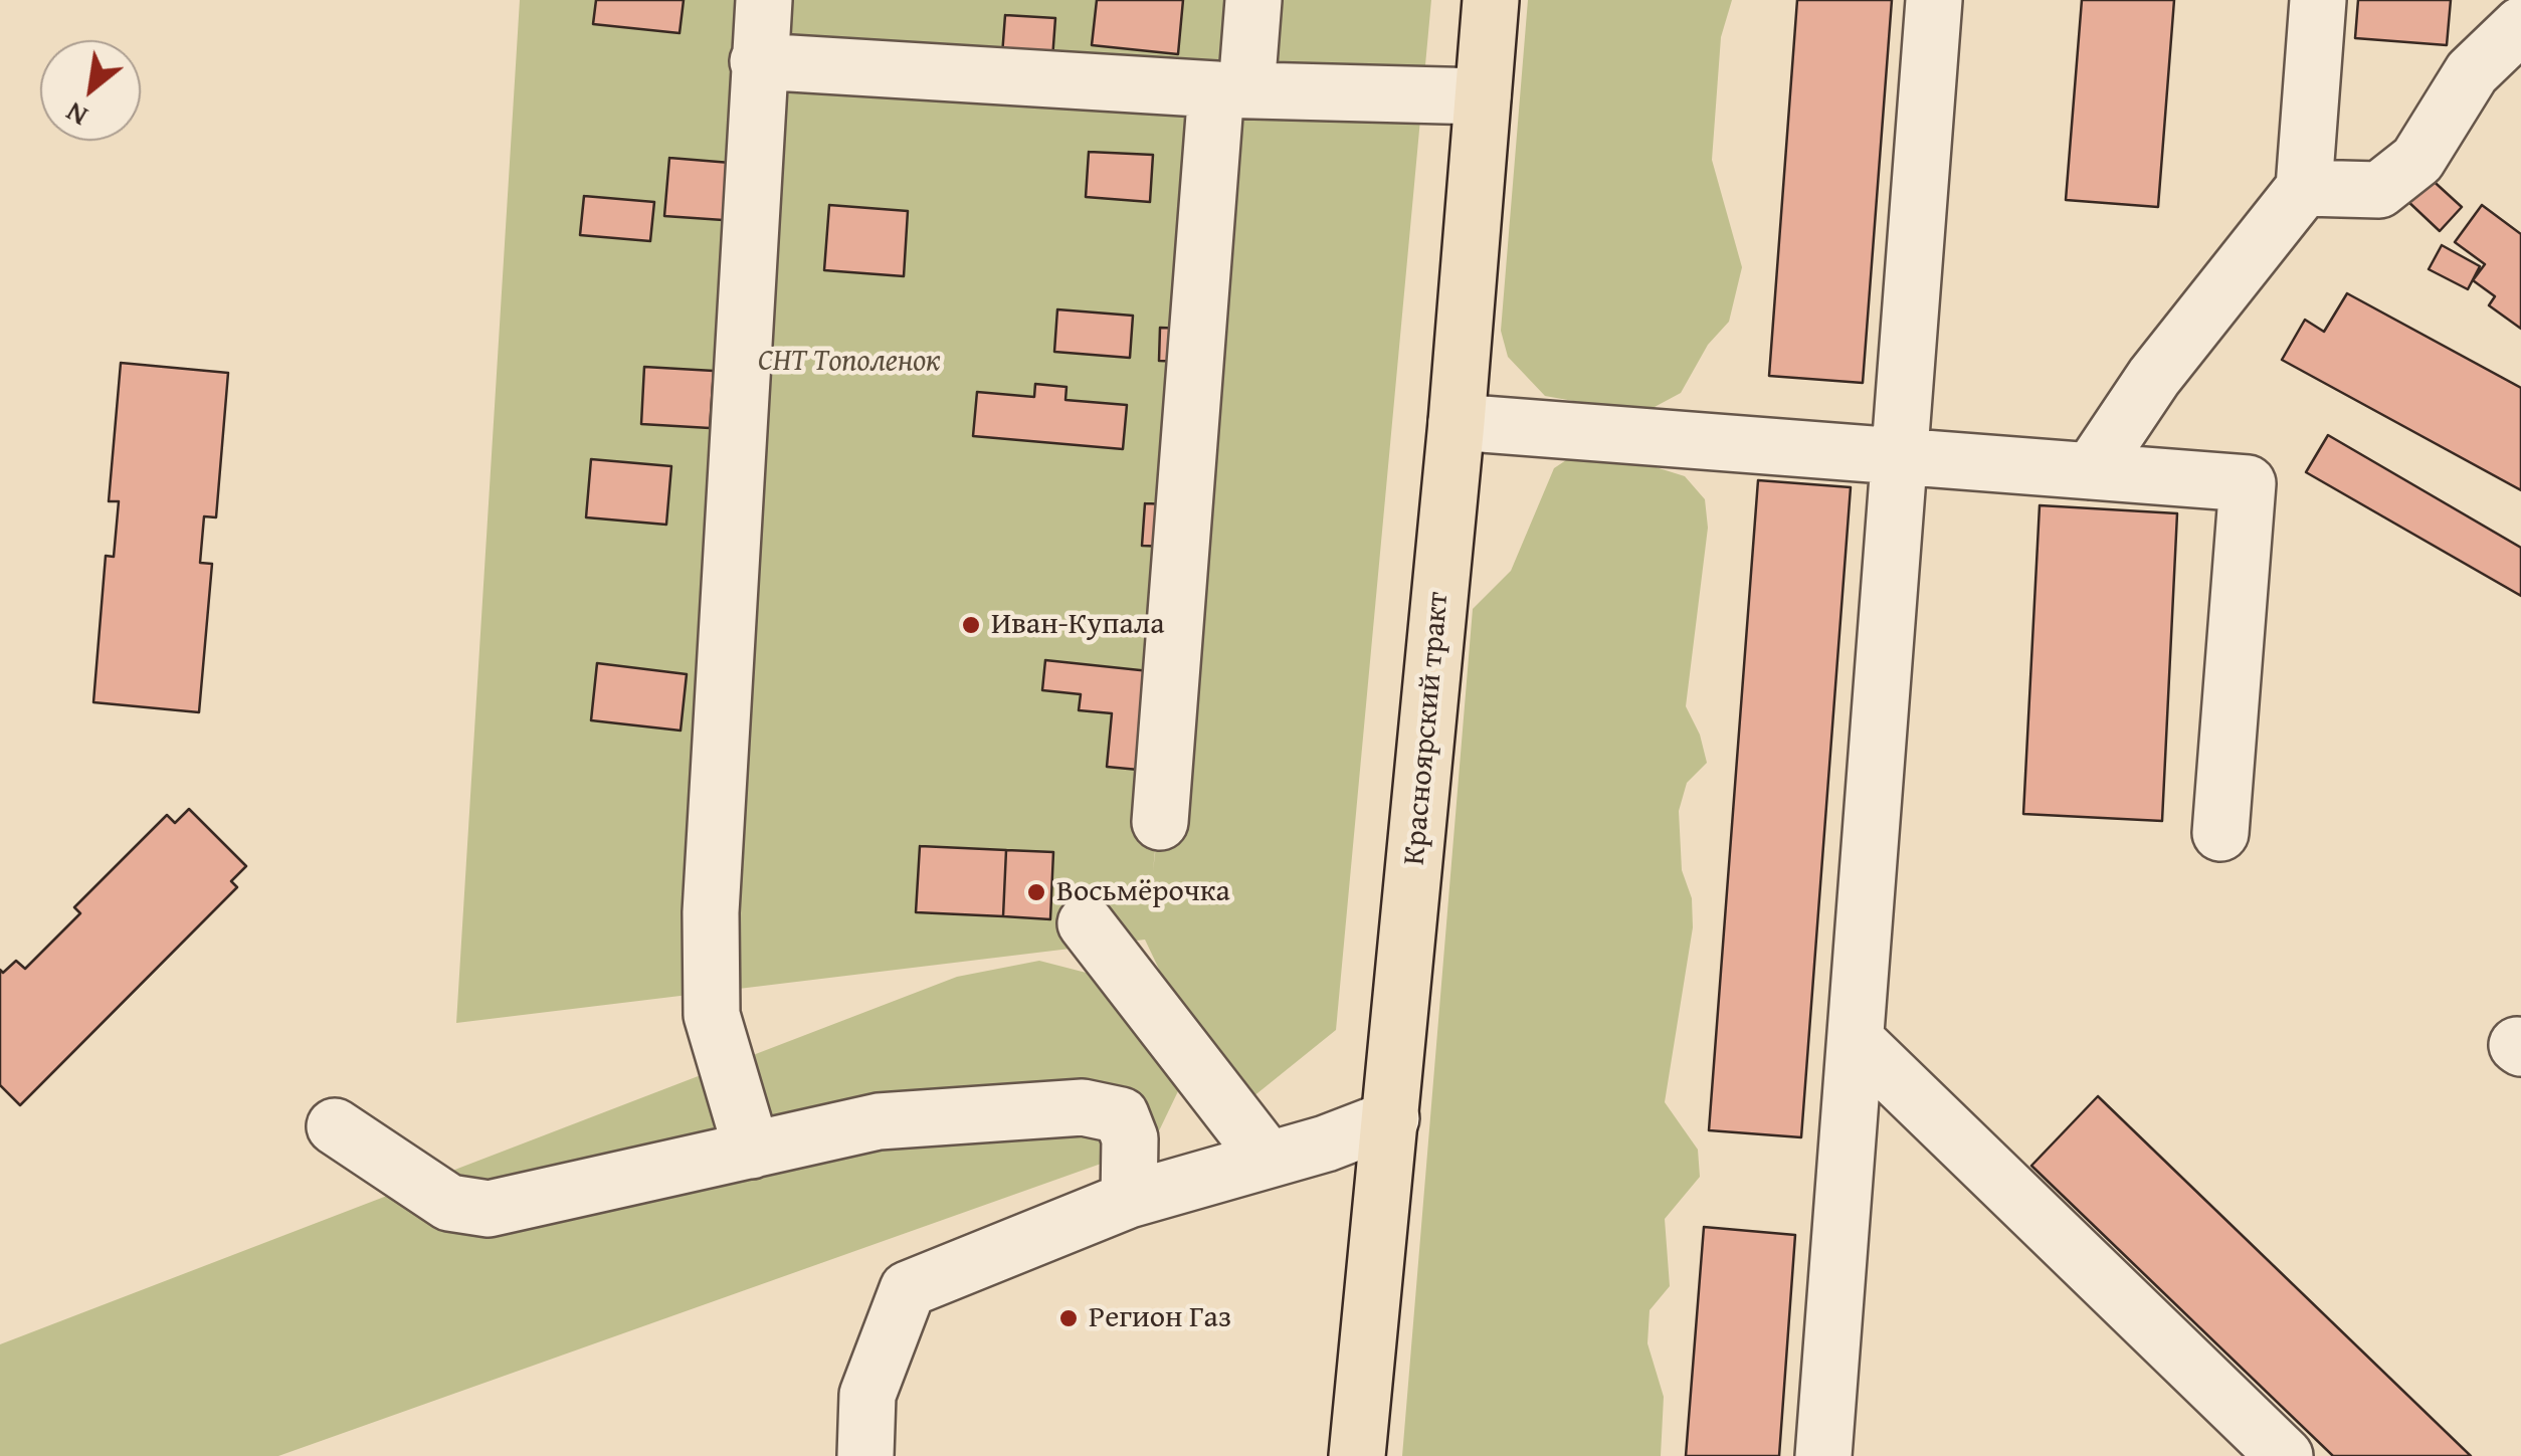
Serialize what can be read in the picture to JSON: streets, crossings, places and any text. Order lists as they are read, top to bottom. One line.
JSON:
{"streets":{"main road":["Красноярский тракт"]},"parks":["СНТ Тополенок"],"places":["Иван-Купала","Восьмёрочка","Регион Газ"],"north":"bottom left"}
